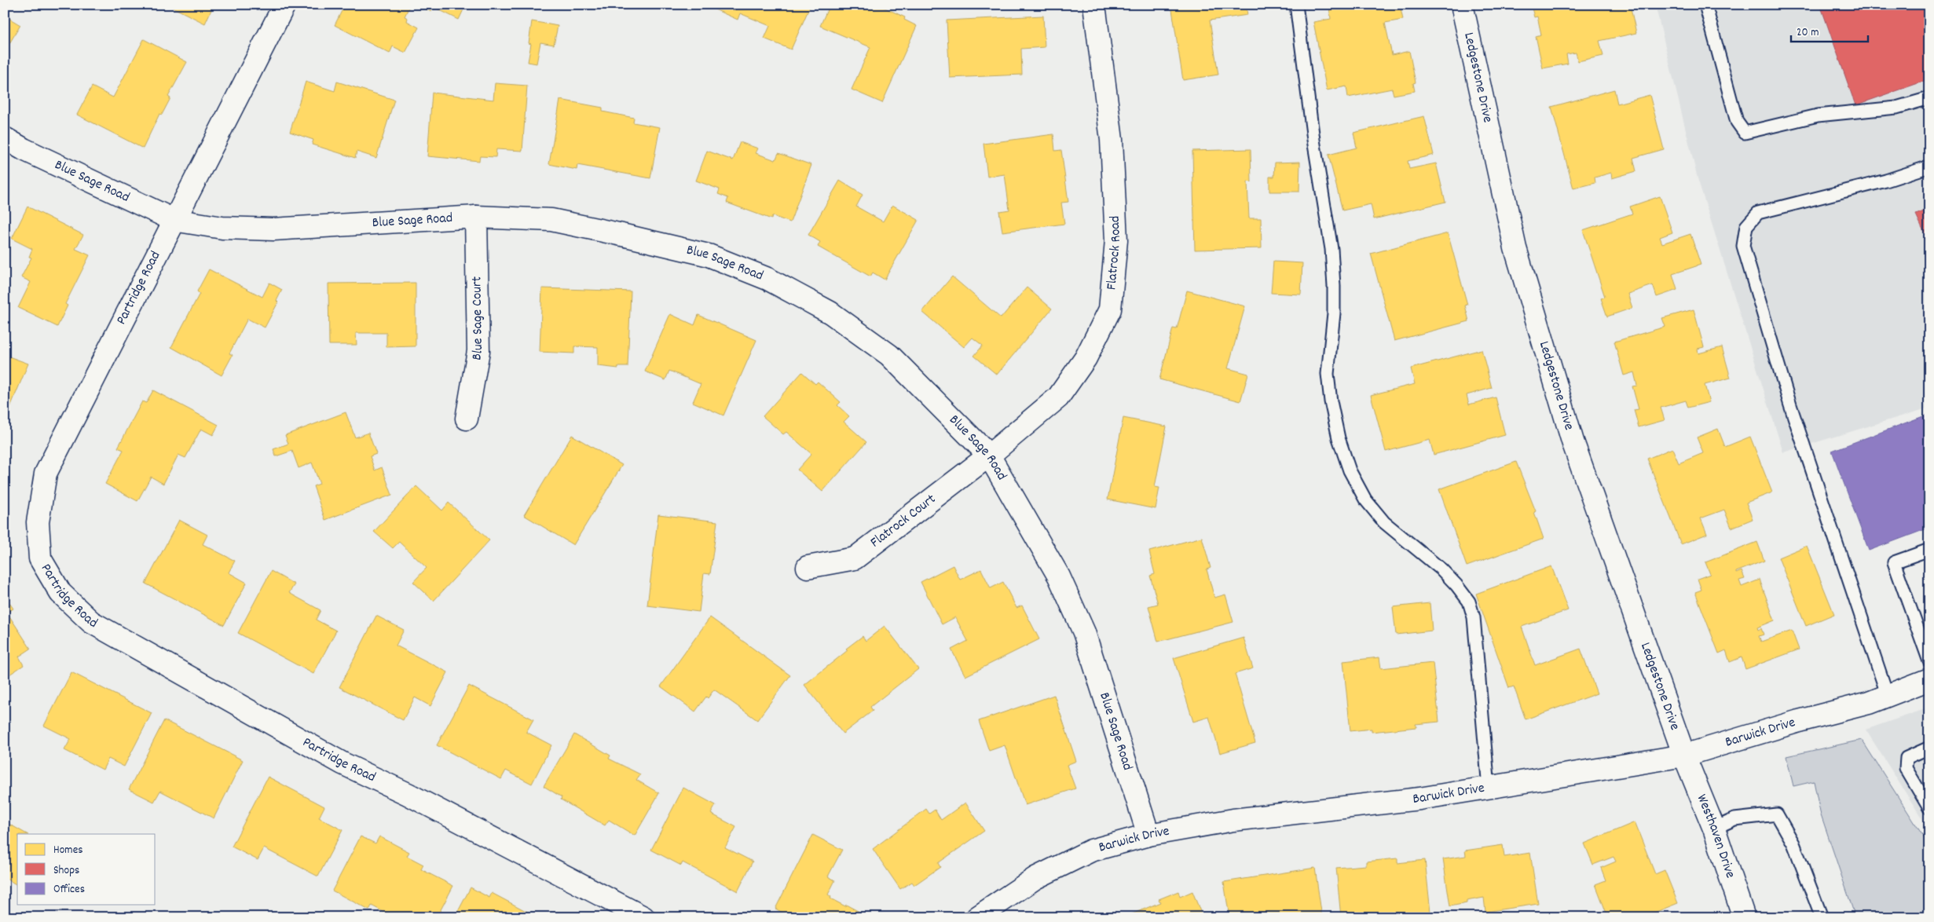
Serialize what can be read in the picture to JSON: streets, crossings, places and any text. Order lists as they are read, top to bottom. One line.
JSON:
{"streets":{"street":["Ledgestone Drive","Blue Sage Road","Flatrock Road","Partridge Road","Blue Sage Court","Flatrock Court","Barwick Drive","Westhaven Drive"]},"crossings":[["Ledgestone Drive","Barwick Drive"],["Ledgestone Drive","Westhaven Drive"],["Blue Sage Road","Flatrock Road"],["Blue Sage Road","Partridge Road"],["Blue Sage Road","Blue Sage Court"],["Blue Sage Road","Flatrock Court"],["Blue Sage Road","Barwick Drive"],["Flatrock Road","Flatrock Court"],["Barwick Drive","Westhaven Drive"]],"legend":["Homes","Shops","Offices"],"scale_bar":"20 m"}
